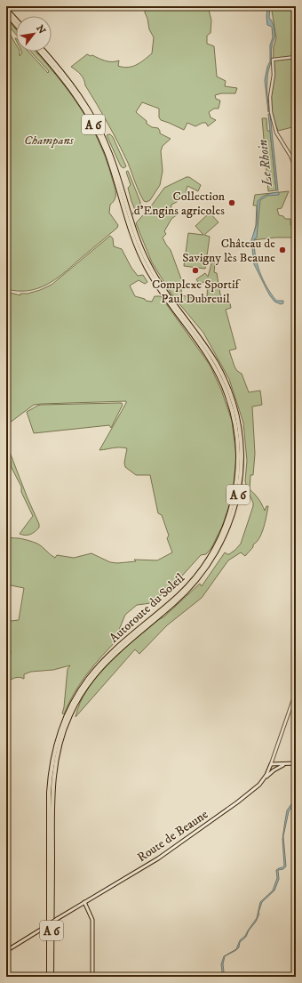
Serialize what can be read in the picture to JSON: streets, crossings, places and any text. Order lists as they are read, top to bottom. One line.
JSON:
{"streets":{"highway":["A 6","Autoroute du Soleil"],"main road":["Route de Beaune"]},"water":["Le Rhoin"],"parks":["Champans"],"places":["Collection d'Engins agricoles","Château de Savigny lès Beaune","Complexe Sportif Paul Dubreuil"],"north":"top right"}
